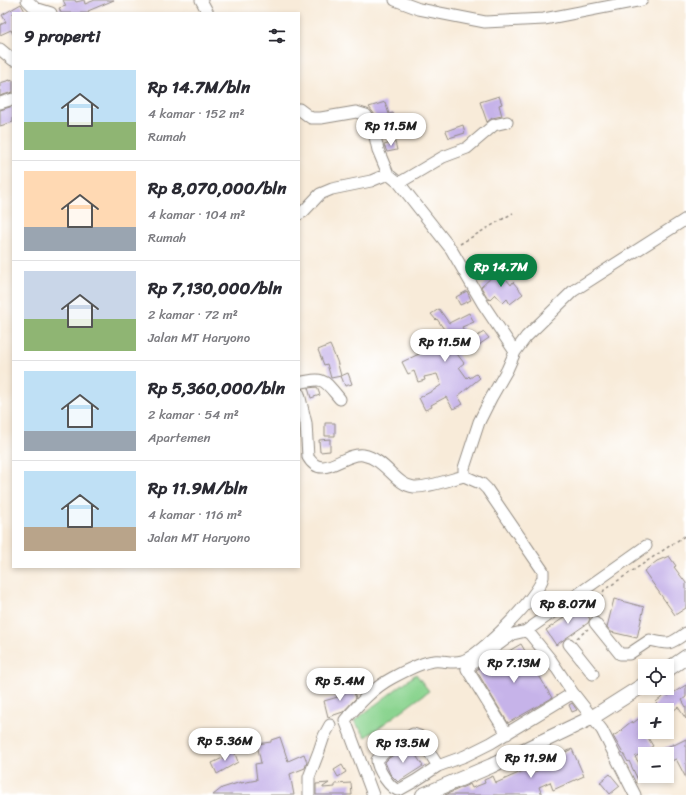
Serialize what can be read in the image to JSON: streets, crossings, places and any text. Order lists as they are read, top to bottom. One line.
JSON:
{"page":{"heading":"9 properti","list":[{"name":"Rp 14.7M/bln","note":"4 kamar · 152 m² · Rumah"},{"name":"Rp 8,070,000/bln","note":"4 kamar · 104 m² · Rumah"},{"name":"Rp 7,130,000/bln","note":"2 kamar · 72 m² · Jalan MT Haryono"},{"name":"Rp 5,360,000/bln","note":"2 kamar · 54 m² · Apartemen"},{"name":"Rp 11.9M/bln","note":"4 kamar · 116 m² · Jalan MT Haryono"}],"price":["Rp 11.5M","Rp 14.7M","Rp 11.5M","Rp 8.07M","Rp 7.13M","Rp 5.4M","Rp 5.36M","Rp 13.5M","Rp 11.9M"],"map_buttons":["+","−"]}}
